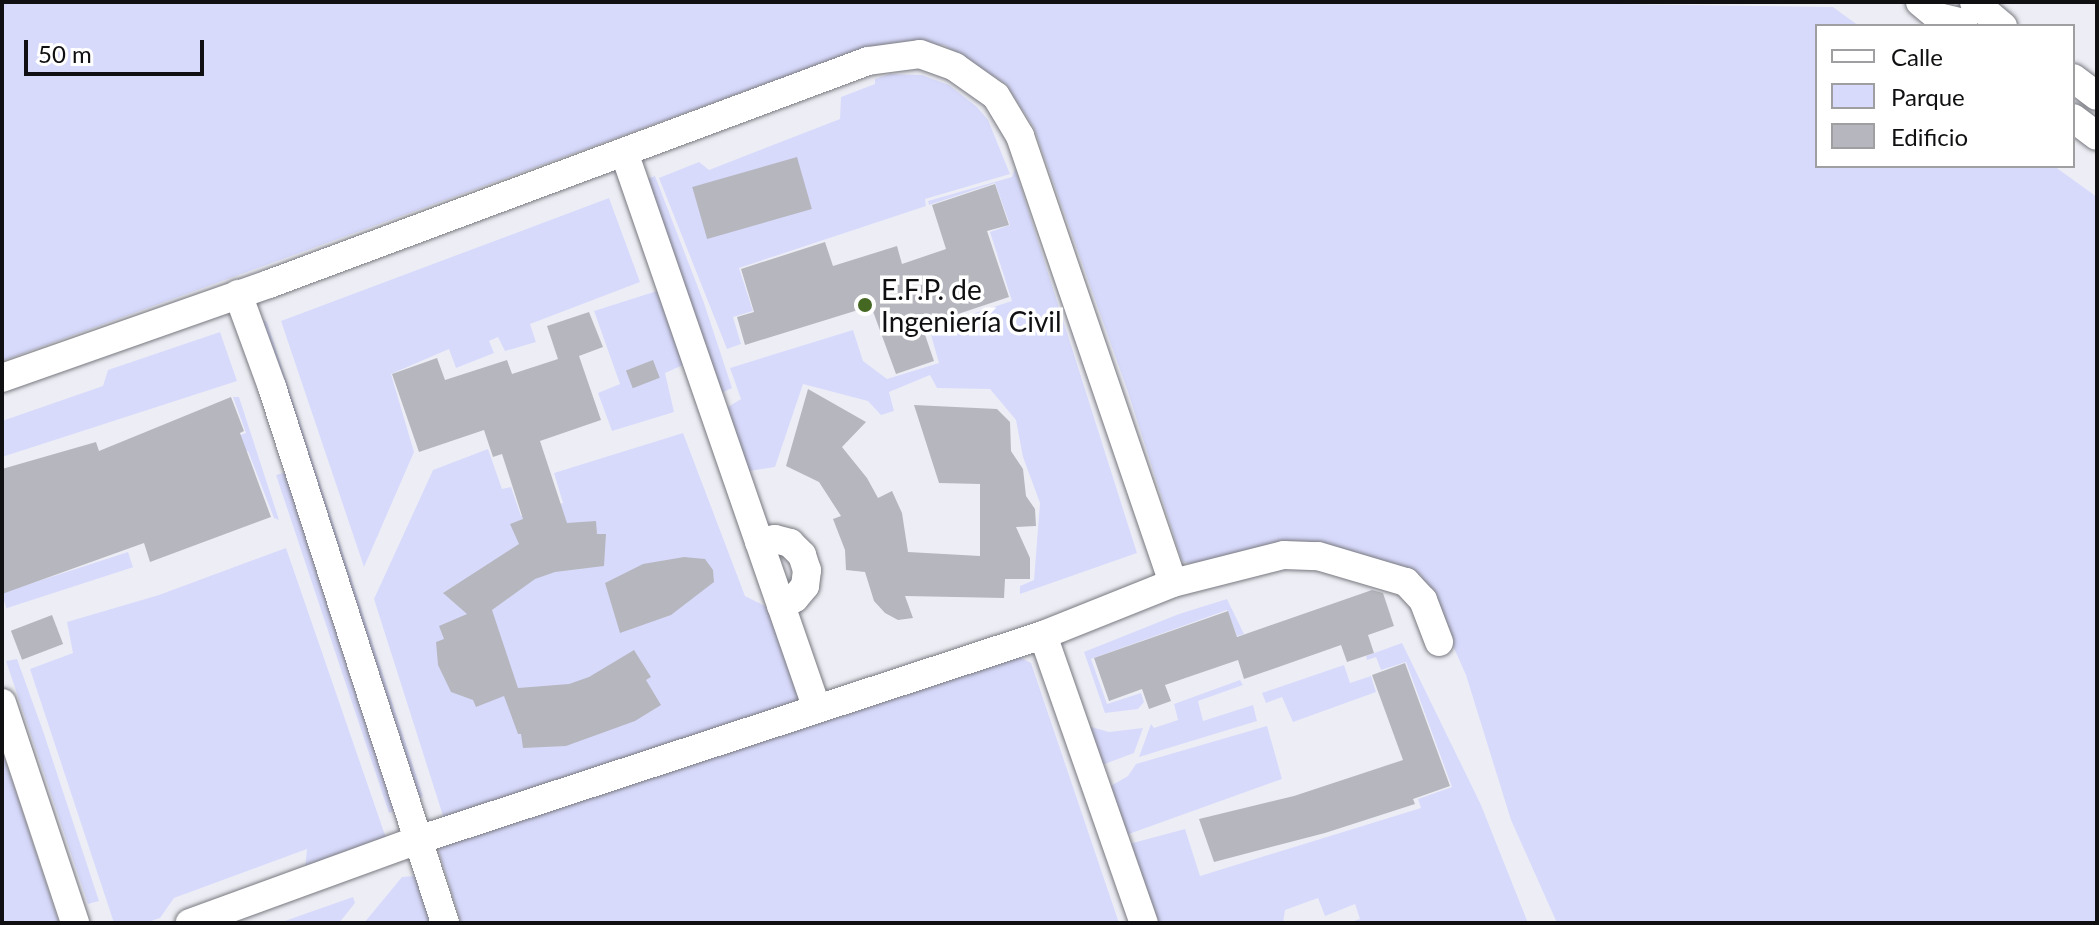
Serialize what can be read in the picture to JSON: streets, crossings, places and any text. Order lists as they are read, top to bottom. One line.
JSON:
{"places":["E.F.P. de Ingeniería Civil"],"legend":["Calle","Parque","Edificio"],"scale_bar":"50 m"}
